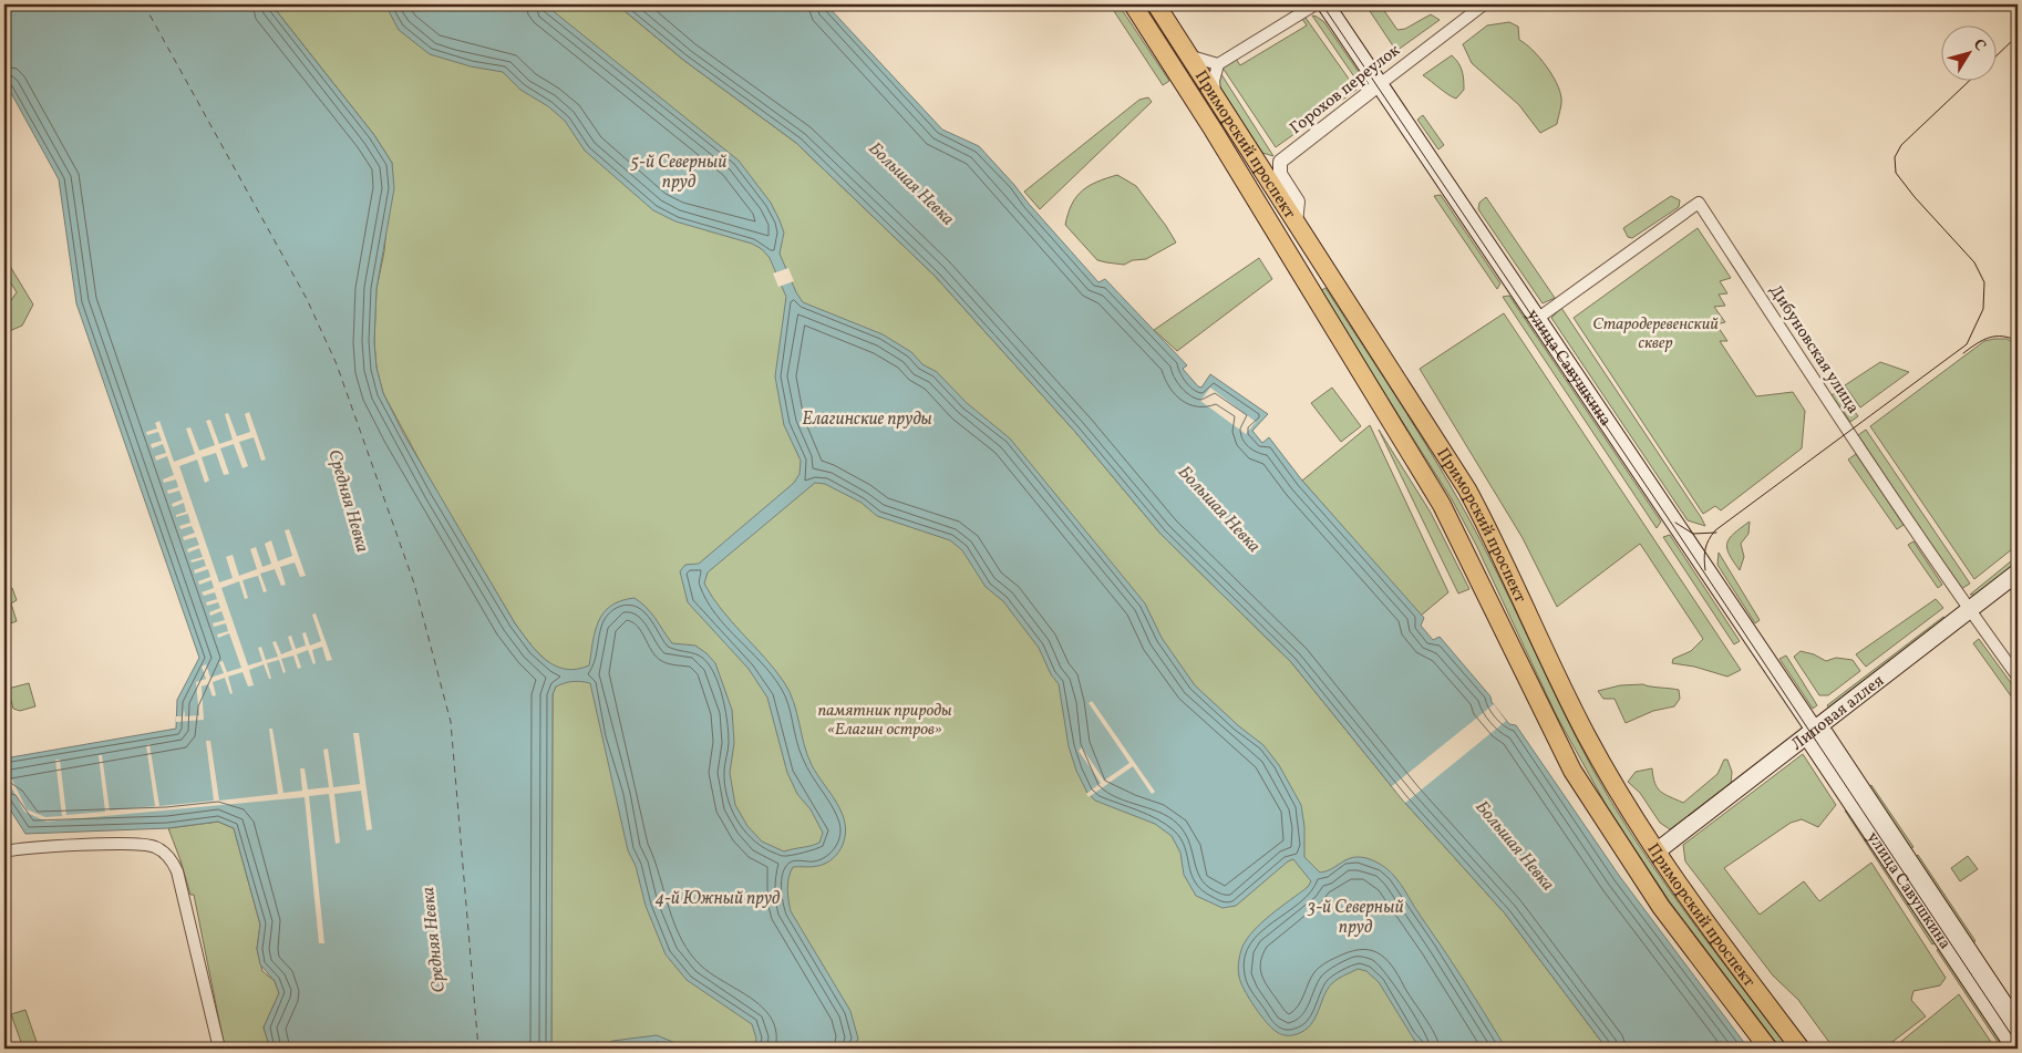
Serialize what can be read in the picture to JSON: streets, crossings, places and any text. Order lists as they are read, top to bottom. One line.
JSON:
{"streets":{"main road":["Приморский проспект","улица Савушкина","Липовая аллея"],"street":["Горохов переулок","Дибуновская улица"]},"crossings":[["Горохов переулок","Приморский проспект"],["Горохов переулок","улица Савушкина"],["Приморский проспект","Липовая аллея"],["Дибуновская улица","улица Савушкина"],["Дибуновская улица","Липовая аллея"],["улица Савушкина","Липовая аллея"]],"water":["5-й Северный пруд","Большая Невка","Елагинские пруды","Средняя Невка","4-й Южный пруд","3-й Северный пруд"],"parks":["Стародеревенский сквер","памятник природы «Елагин остров»"],"north":"top right"}
